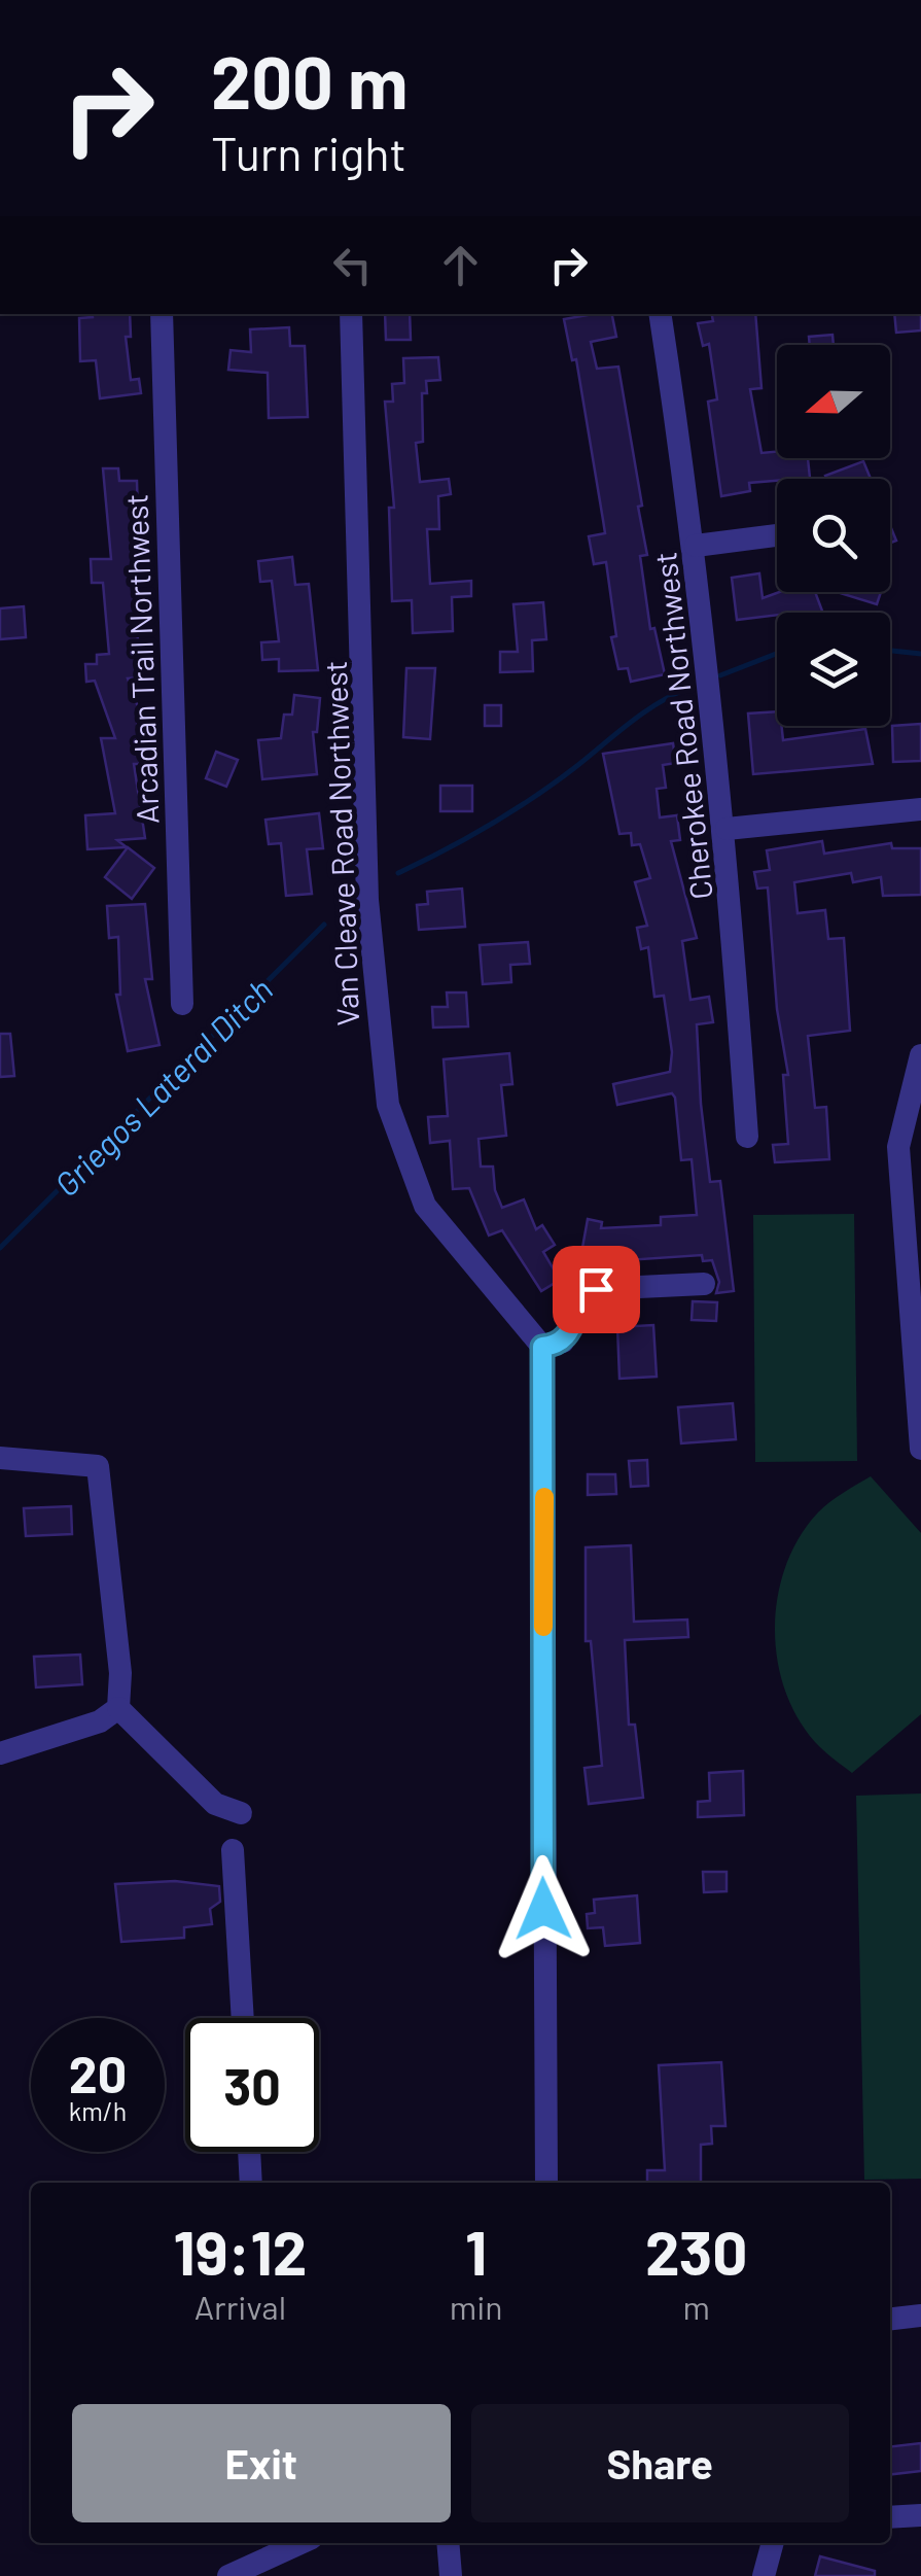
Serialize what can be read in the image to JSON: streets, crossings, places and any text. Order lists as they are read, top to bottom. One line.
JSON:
{"streets":{"street":["Arcadian Trail Northwest","Cherokee Road Northwest","Van Cleave Road Northwest"]},"water":["Griegos Lateral Ditch"],"north":"left","page":{"turn":["200 m","Turn right"],"speed":"20 km/h","limit":"30","eta":["19:12","Arrival","1","min","230","m"],"buttons":["Exit","Share"]}}
